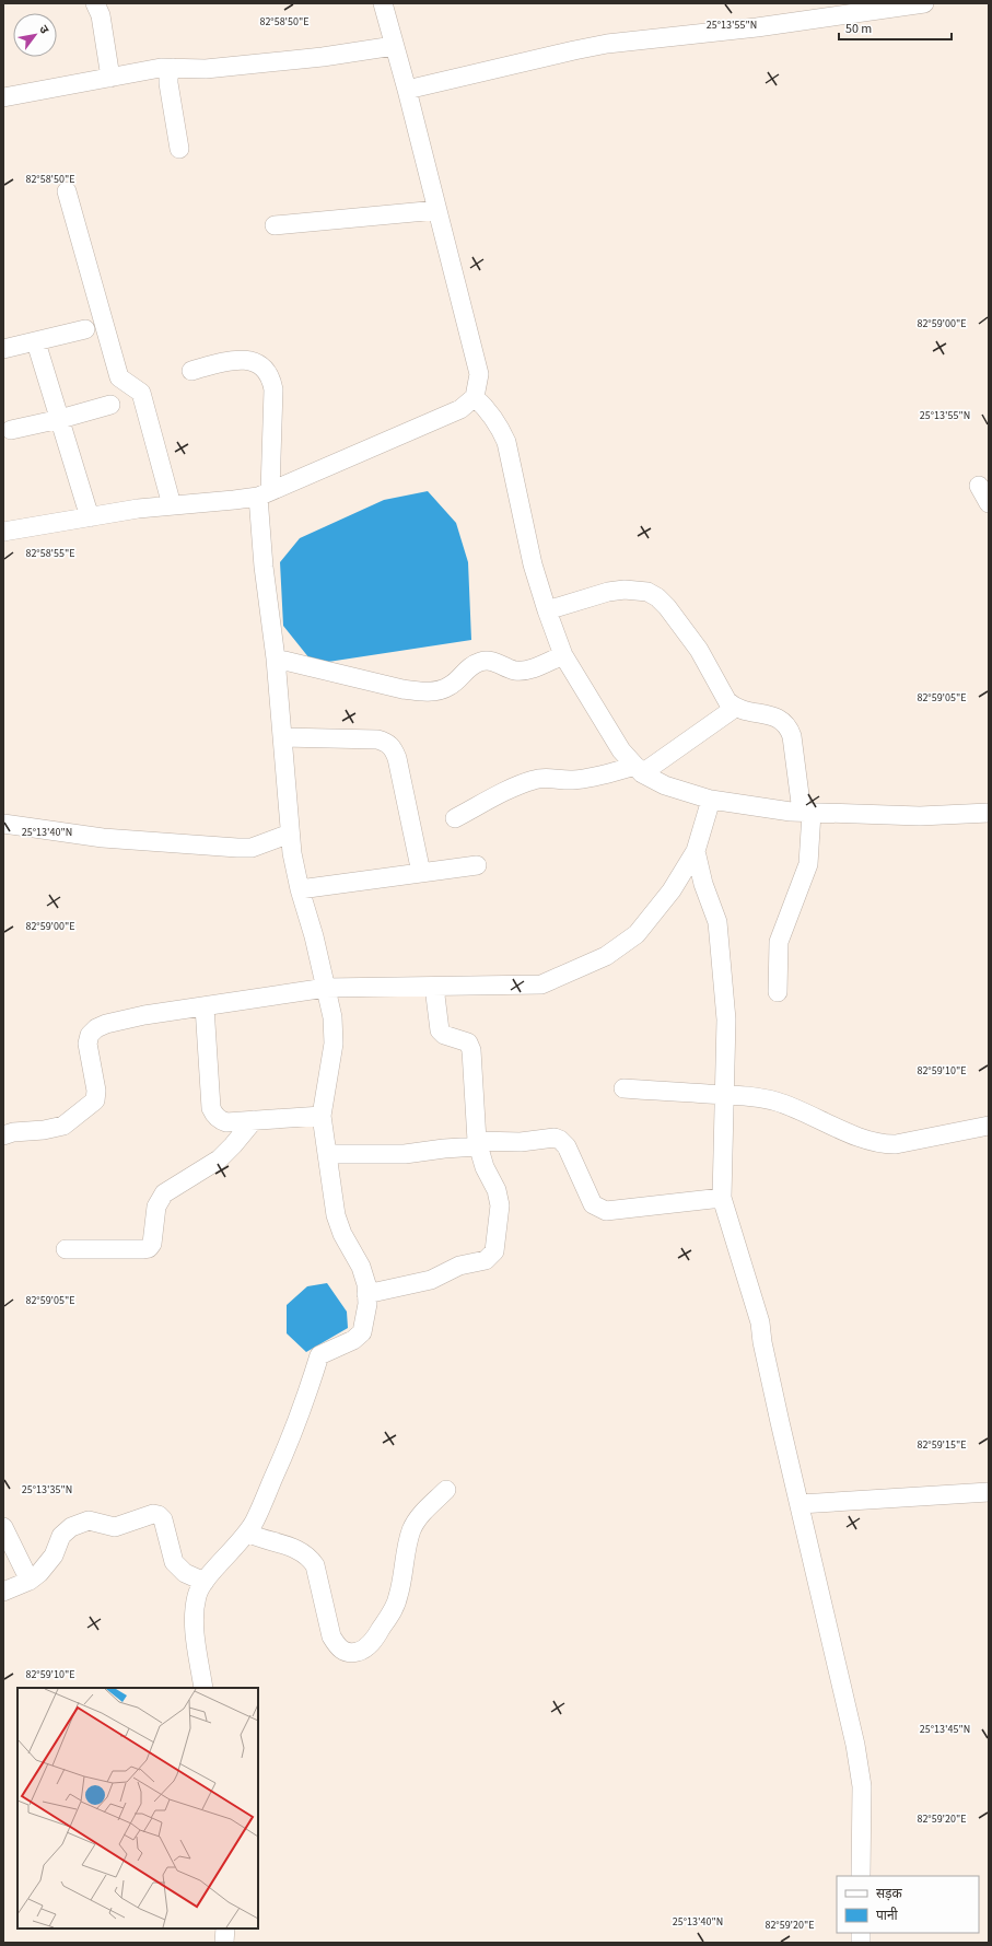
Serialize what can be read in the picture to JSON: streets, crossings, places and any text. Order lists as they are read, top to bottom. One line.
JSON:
{"legend":["सड़क","पानी"],"scale_bar":"50 m","north":"top right","coordinates":["82°58'50\"E","25°13'55\"N","82°59'00\"E","82°58'55\"E","82°59'05\"E","25°13'40\"N","82°59'10\"E","82°59'15\"E","25°13'35\"N","25°13'45\"N","82°59'20\"E"]}
